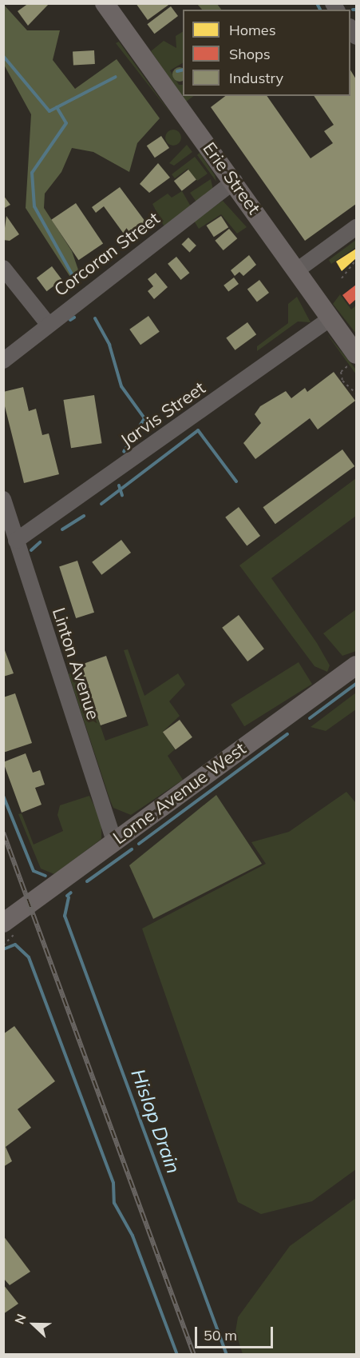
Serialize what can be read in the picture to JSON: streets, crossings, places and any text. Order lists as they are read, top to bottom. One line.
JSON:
{"streets":{"main road":["Erie Street","Lorne Avenue West"],"street":["Corcoran Street","Jarvis Street","Linton Avenue"]},"crossings":[["Erie Street","Corcoran Street"],["Erie Street","Jarvis Street"],["Jarvis Street","Linton Avenue"],["Linton Avenue","Lorne Avenue West"]],"water":["Hislop Drain"],"legend":["Homes","Shops","Industry"],"scale_bar":"50 m","north":"left"}
